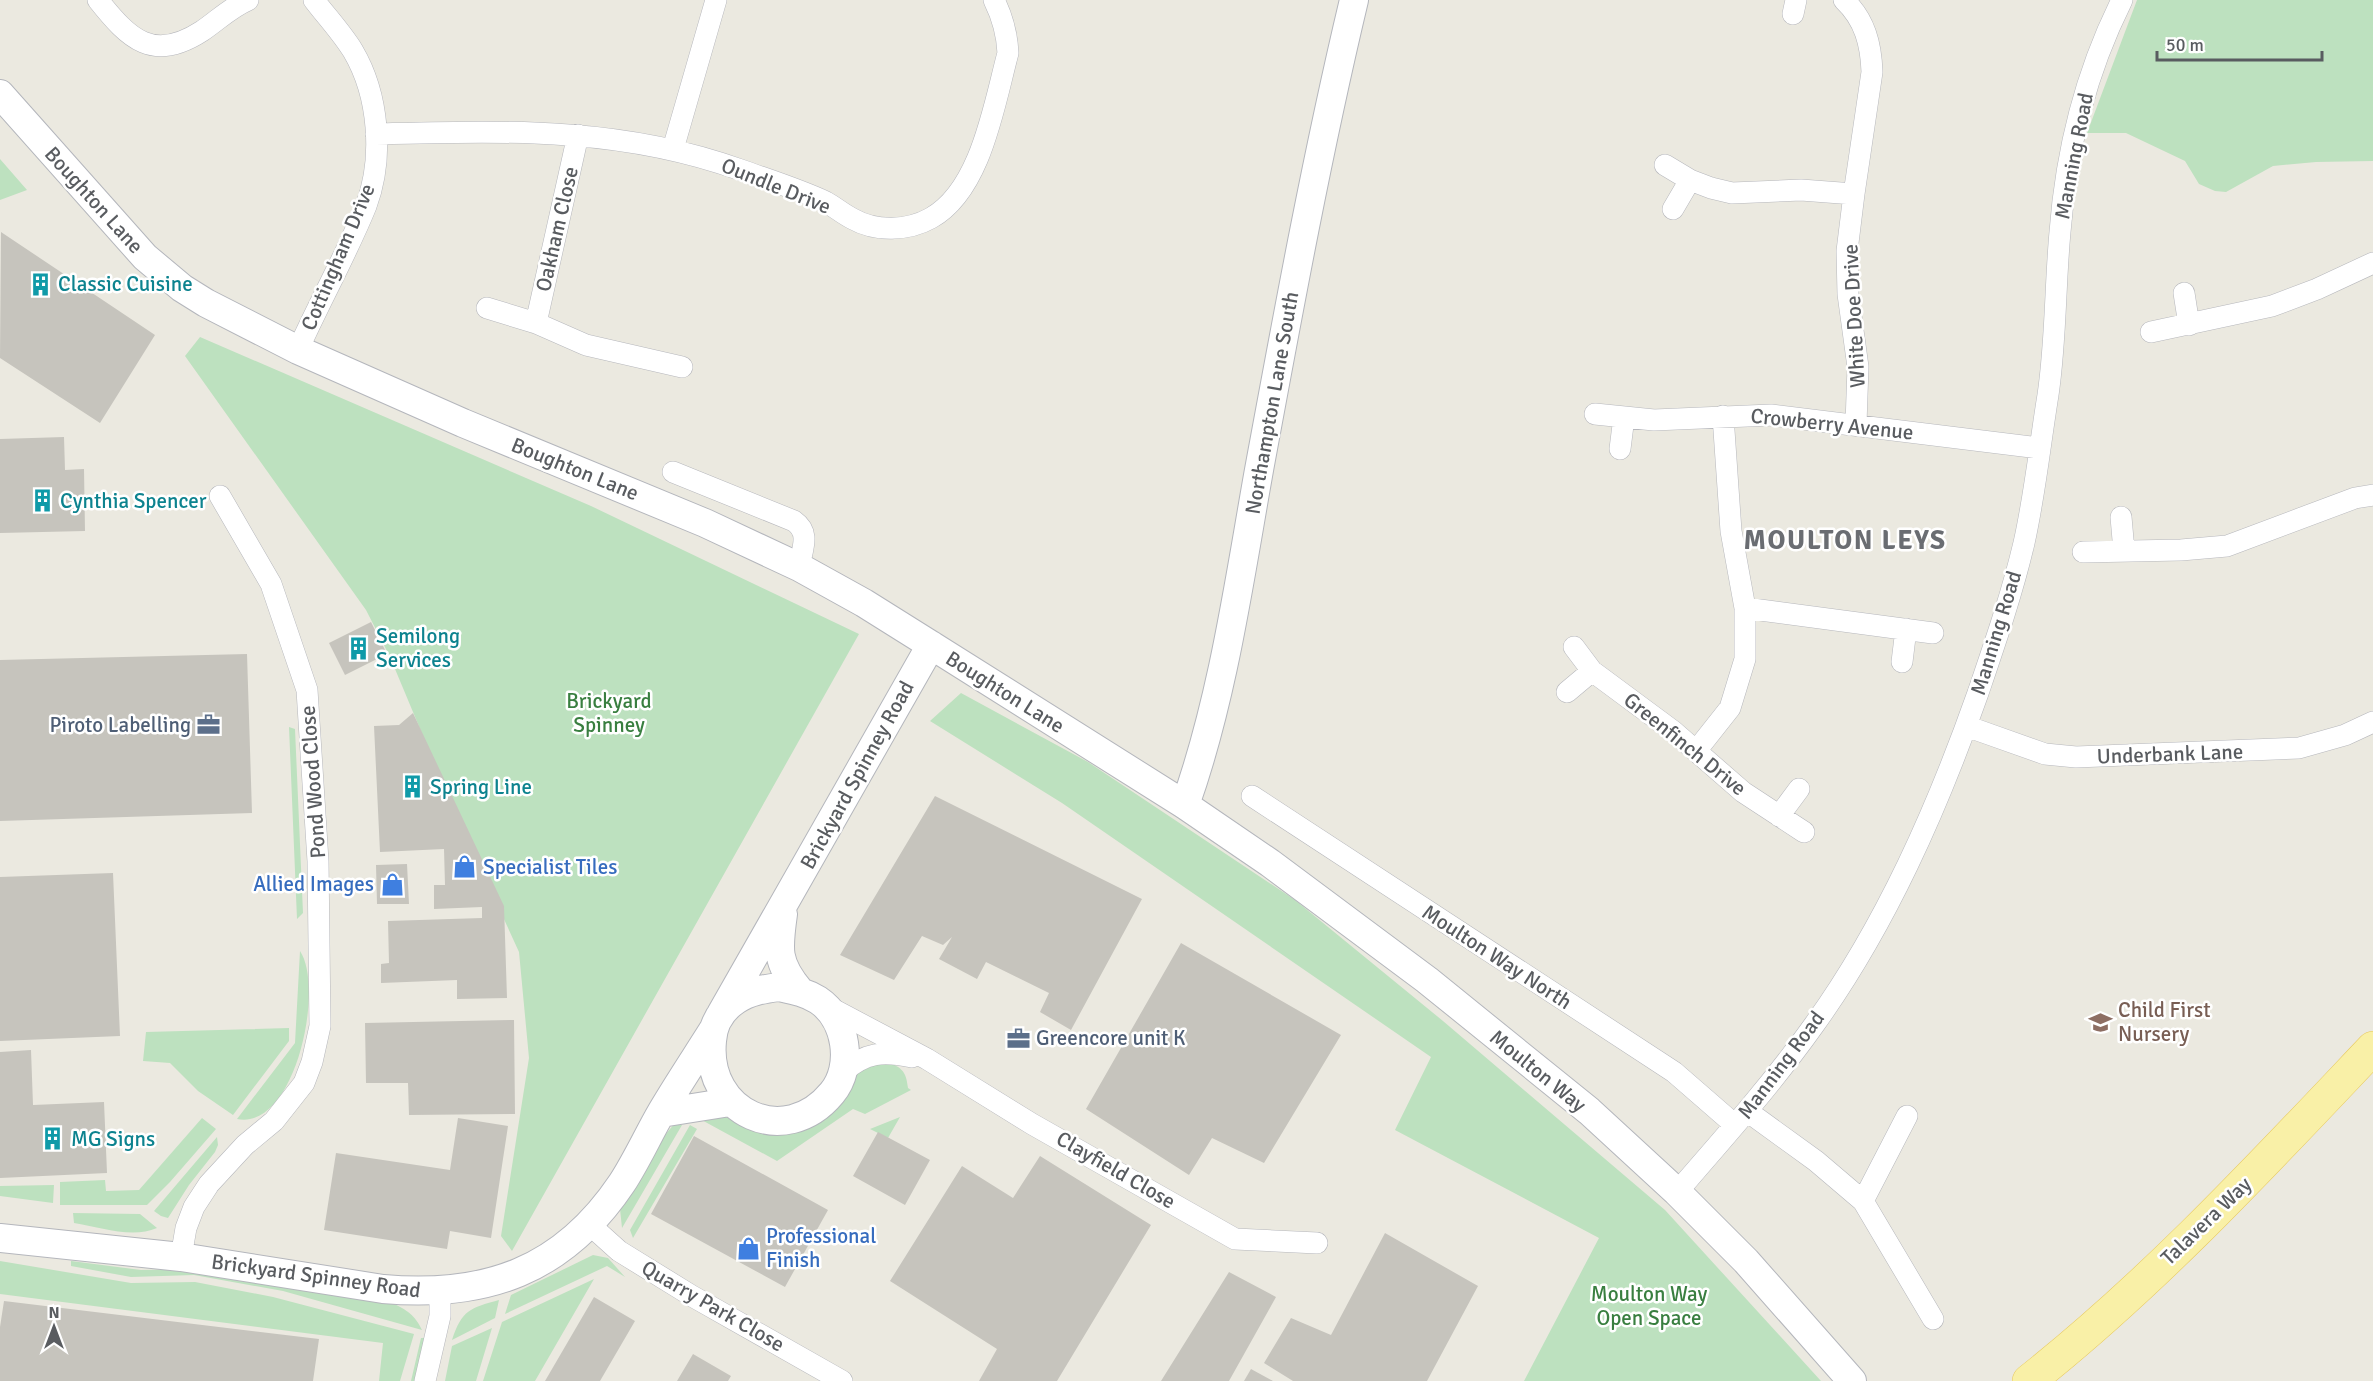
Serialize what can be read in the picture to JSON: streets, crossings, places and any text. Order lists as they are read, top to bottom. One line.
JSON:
{"streets":{"main road":["Talavera Way"],"street":["Manning Road","Oundle Drive","Boughton Lane","Oakham Close","Cottingham Drive","White Doe Drive","Northampton Lane South","Crowberry Avenue","Greenfinch Drive","Underbank Lane","Brickyard Spinney Road","Pond Wood Close","Moulton Way North","Moulton Way","Clayfield Close","Quarry Park Close"]},"crossings":[["Manning Road","Crowberry Avenue"],["Manning Road","Underbank Lane"],["Manning Road","Moulton Way North"],["Manning Road","Moulton Way"],["Oundle Drive","Oakham Close"],["Oundle Drive","Cottingham Drive"],["Boughton Lane","Cottingham Drive"],["Boughton Lane","Northampton Lane South"],["Boughton Lane","Brickyard Spinney Road"],["Boughton Lane","Moulton Way"],["White Doe Drive","Crowberry Avenue"],["Northampton Lane South","Moulton Way"],["Brickyard Spinney Road","Pond Wood Close"],["Brickyard Spinney Road","Clayfield Close"],["Brickyard Spinney Road","Quarry Park Close"]],"districts":["MOULTON LEYS"],"parks":["Brickyard Spinney","Moulton Way Open Space"],"places":{"building":["Classic Cuisine","Cynthia Spencer","Semilong Services","Spring Line","MG Signs"],"office":["Piroto Labelling","Greencore unit K"],"shop":["Specialist Tiles","Allied Images","Professional Finish"],"school or university":["Child First Nursery"]},"scale_bar":"50 m","north":"top"}
